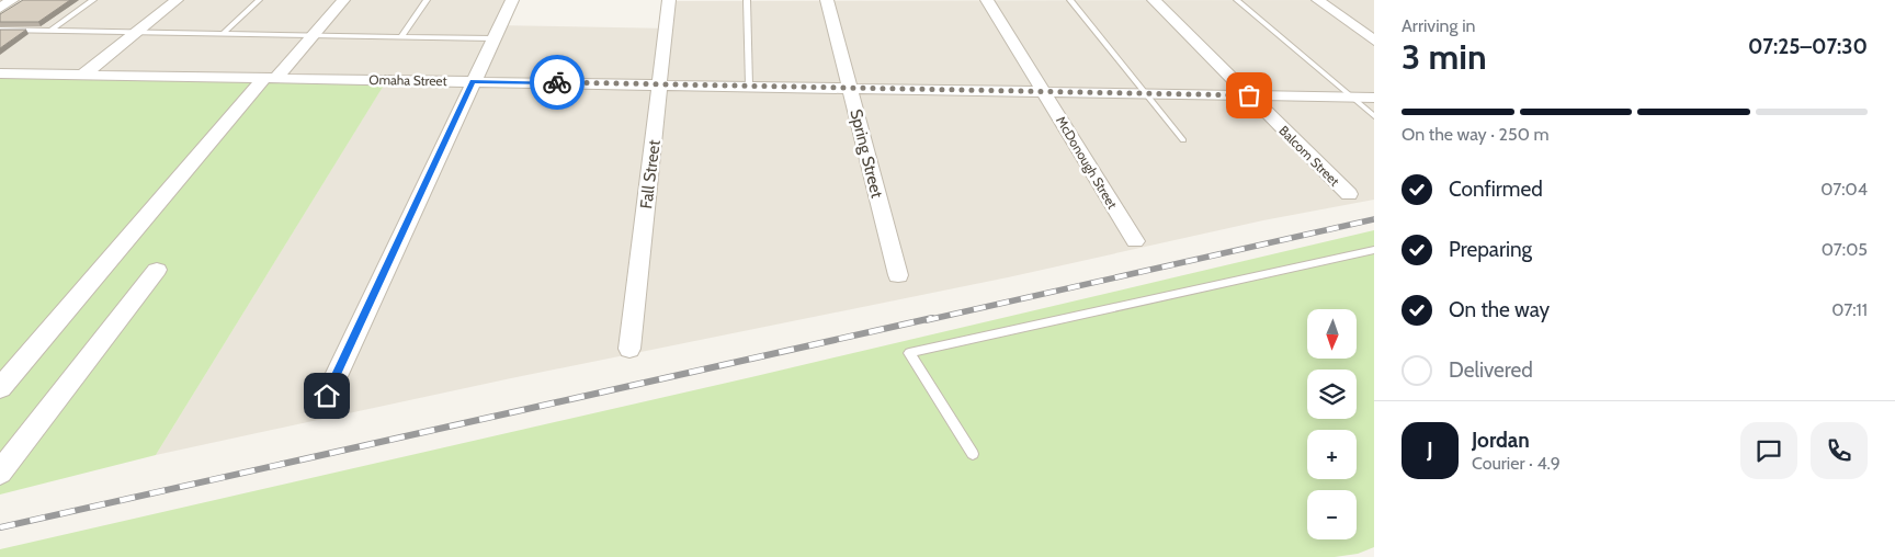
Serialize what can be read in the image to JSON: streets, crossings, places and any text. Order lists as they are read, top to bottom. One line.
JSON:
{"streets":{"street":["Omaha Street","Spring Street","Balcom Street","McDonough Street","Fall Street"]},"crossings":[["Omaha Street","Spring Street"],["Omaha Street","Balcom Street"],["Omaha Street","McDonough Street"],["Omaha Street","Fall Street"]],"north":"bottom","page":{"heading":["3 min","Arriving in","07:25–07:30"],"panel":["Jordan","Courier · 4.9"],"bar":"On the way · 250 m","list":[["Confirmed","07:04"],["Preparing","07:05"],["On the way","07:11"],"Delivered"],"map_buttons":["+","−"],"round":"J"}}
